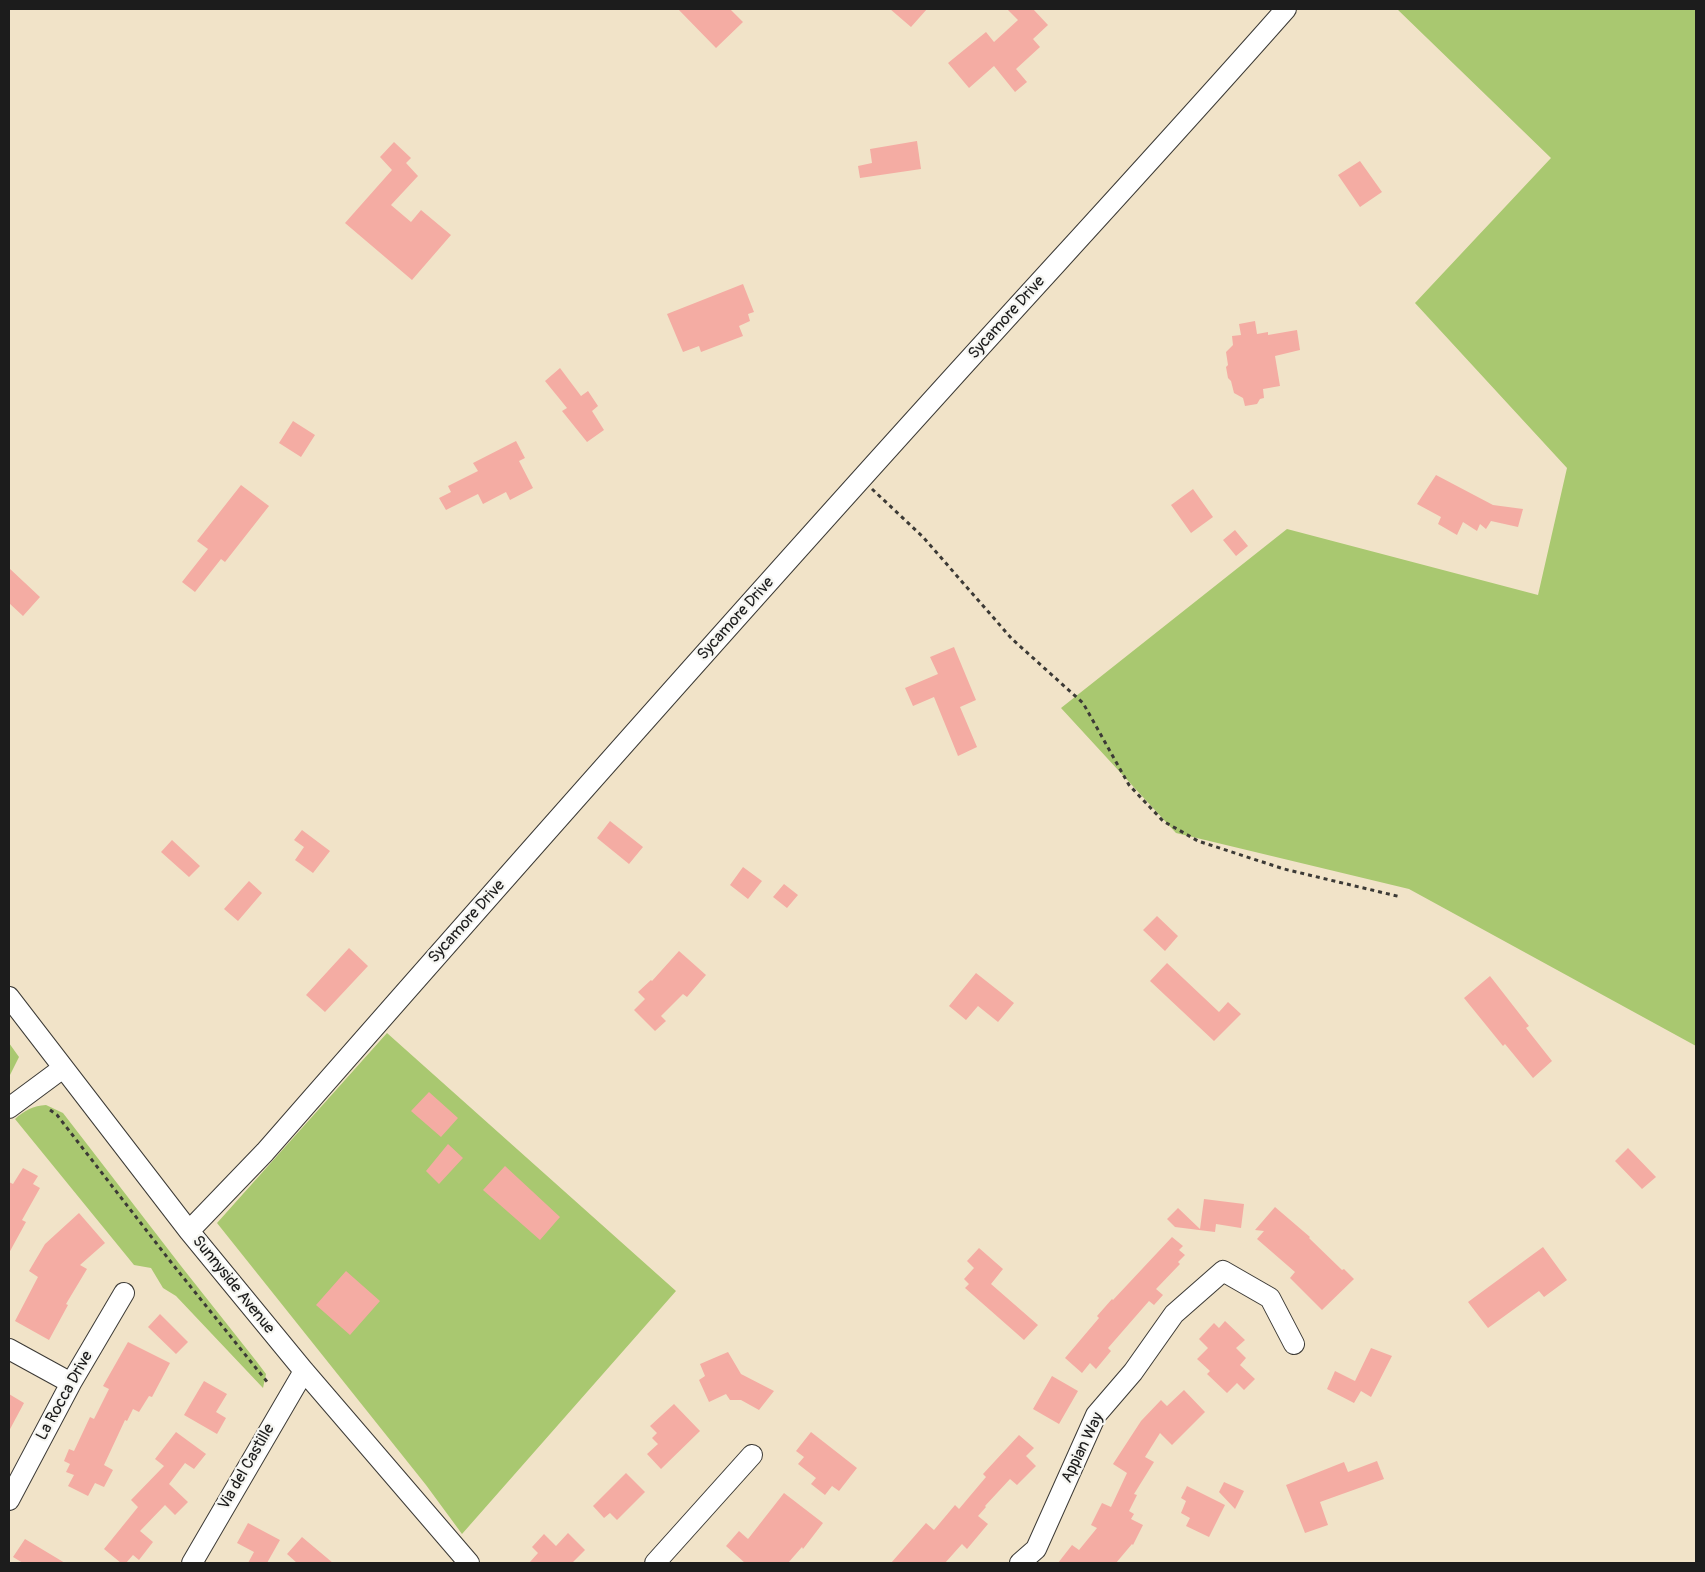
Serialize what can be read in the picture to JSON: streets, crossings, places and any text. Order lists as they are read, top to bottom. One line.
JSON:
{"streets":{"street":["Sycamore Drive","Sunnyside Avenue","La Rocca Drive","Appian Way","Via del Castille"]},"crossings":[["Sycamore Drive","Sunnyside Avenue"],["Sunnyside Avenue","Via del Castille"]]}
